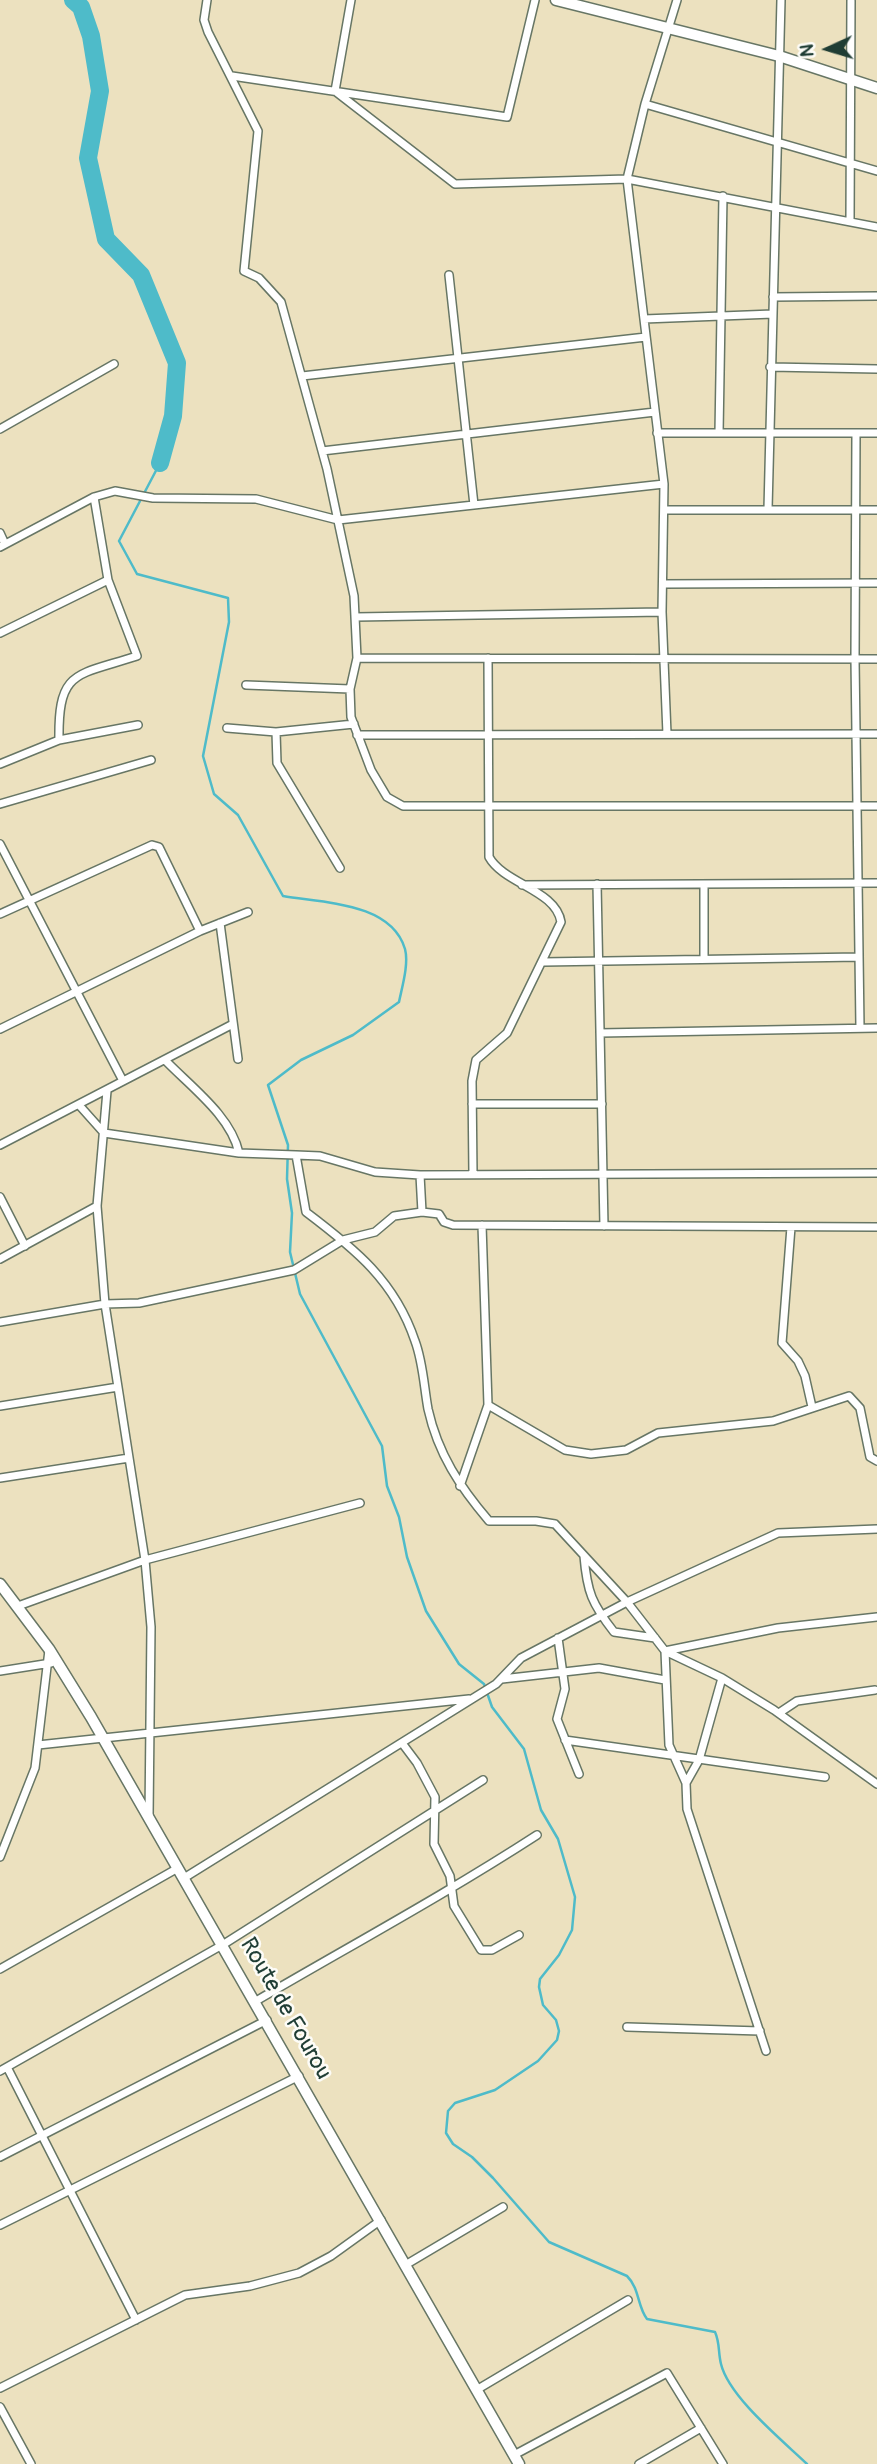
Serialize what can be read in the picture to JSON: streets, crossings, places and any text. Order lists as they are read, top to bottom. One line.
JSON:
{"streets":{"main road":["Route de Fourou"]},"north":"left"}
